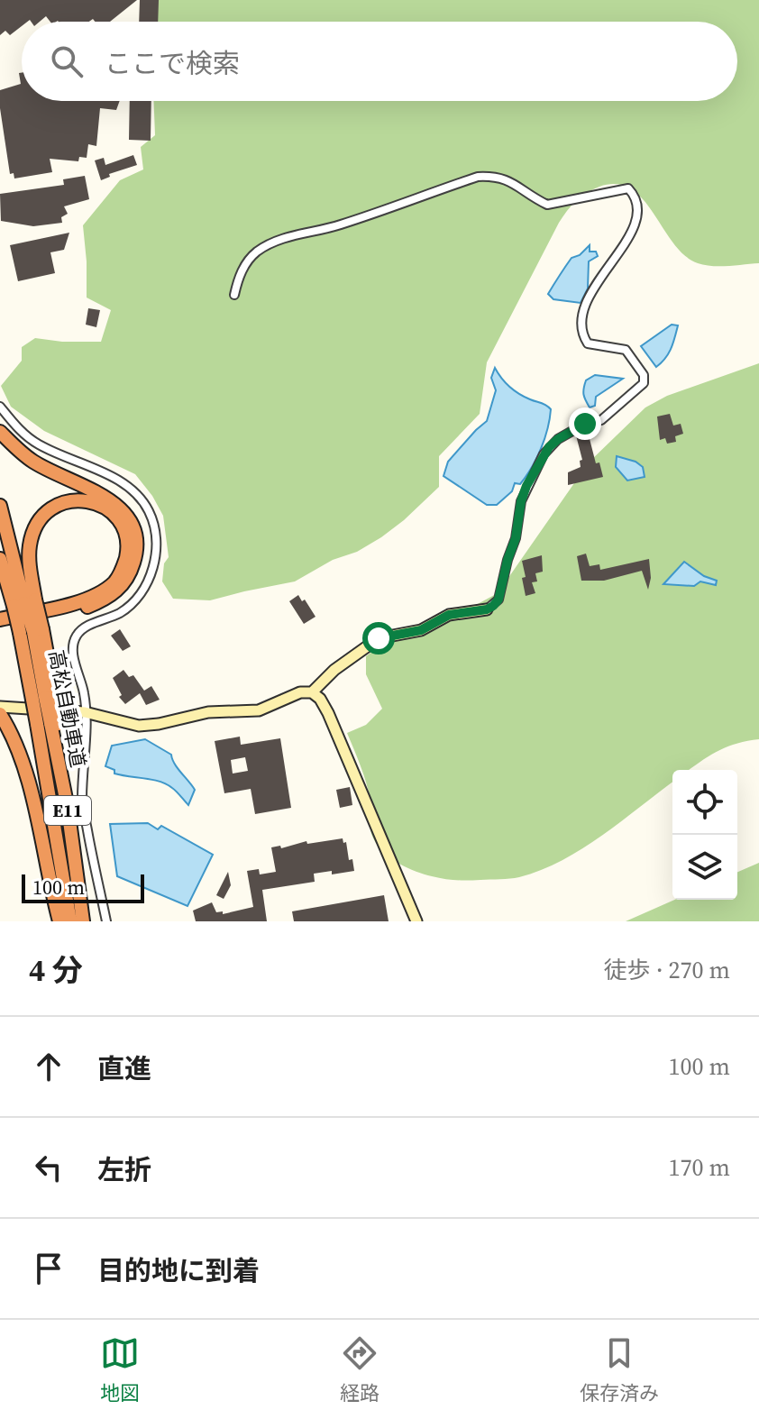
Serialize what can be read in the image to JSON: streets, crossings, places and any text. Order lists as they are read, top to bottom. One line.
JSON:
{"streets":{"highway":["高松自動車道","E11"]},"crossings":[["高松自動車道","E11"]],"scale_bar":"100 m","page":{"search":"ここで検索","scale":"100 m","heading":["4 分","徒歩 · 270 m"],"list":[["直進","100 m"],["左折","170 m"],"目的地に到着"],"nav":["地図","経路","保存済み"]}}
